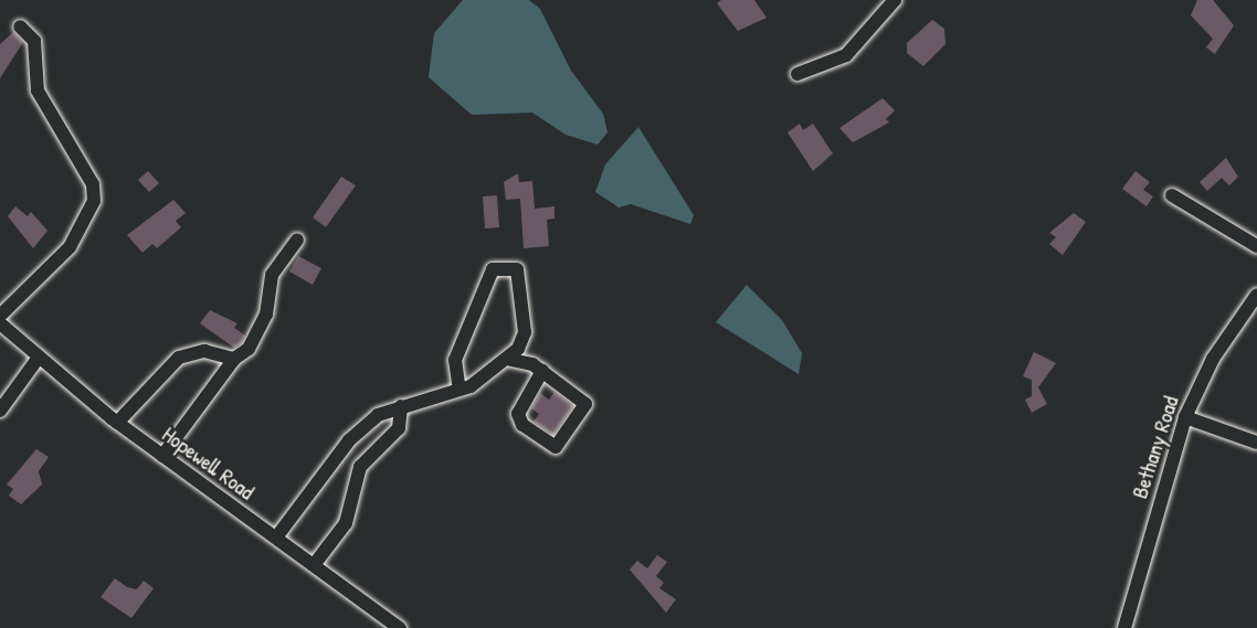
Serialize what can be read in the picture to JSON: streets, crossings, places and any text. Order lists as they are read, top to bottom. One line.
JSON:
{"streets":{"street":["Bethany Road","Hopewell Road"]}}
